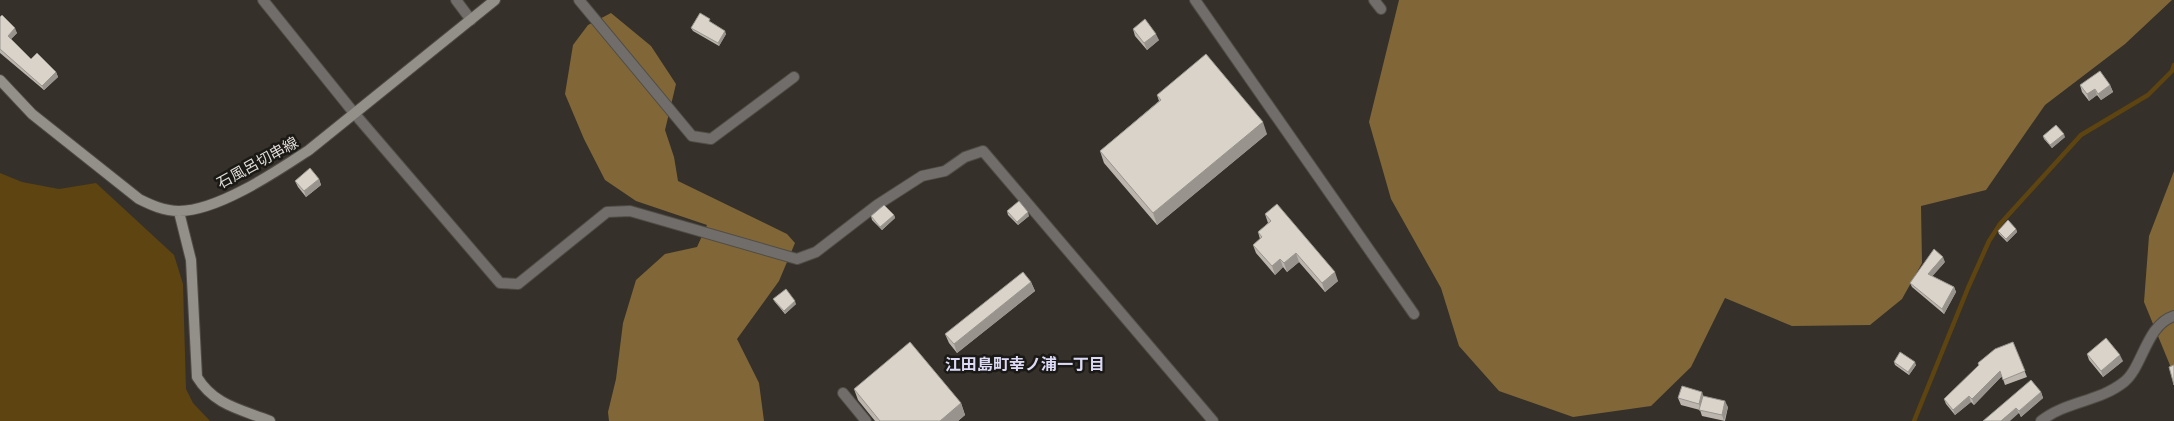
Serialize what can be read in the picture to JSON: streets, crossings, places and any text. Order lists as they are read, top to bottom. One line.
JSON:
{"streets":{"main road":["石風呂切串線"]},"districts":["江田島町幸ノ浦一丁目"]}
